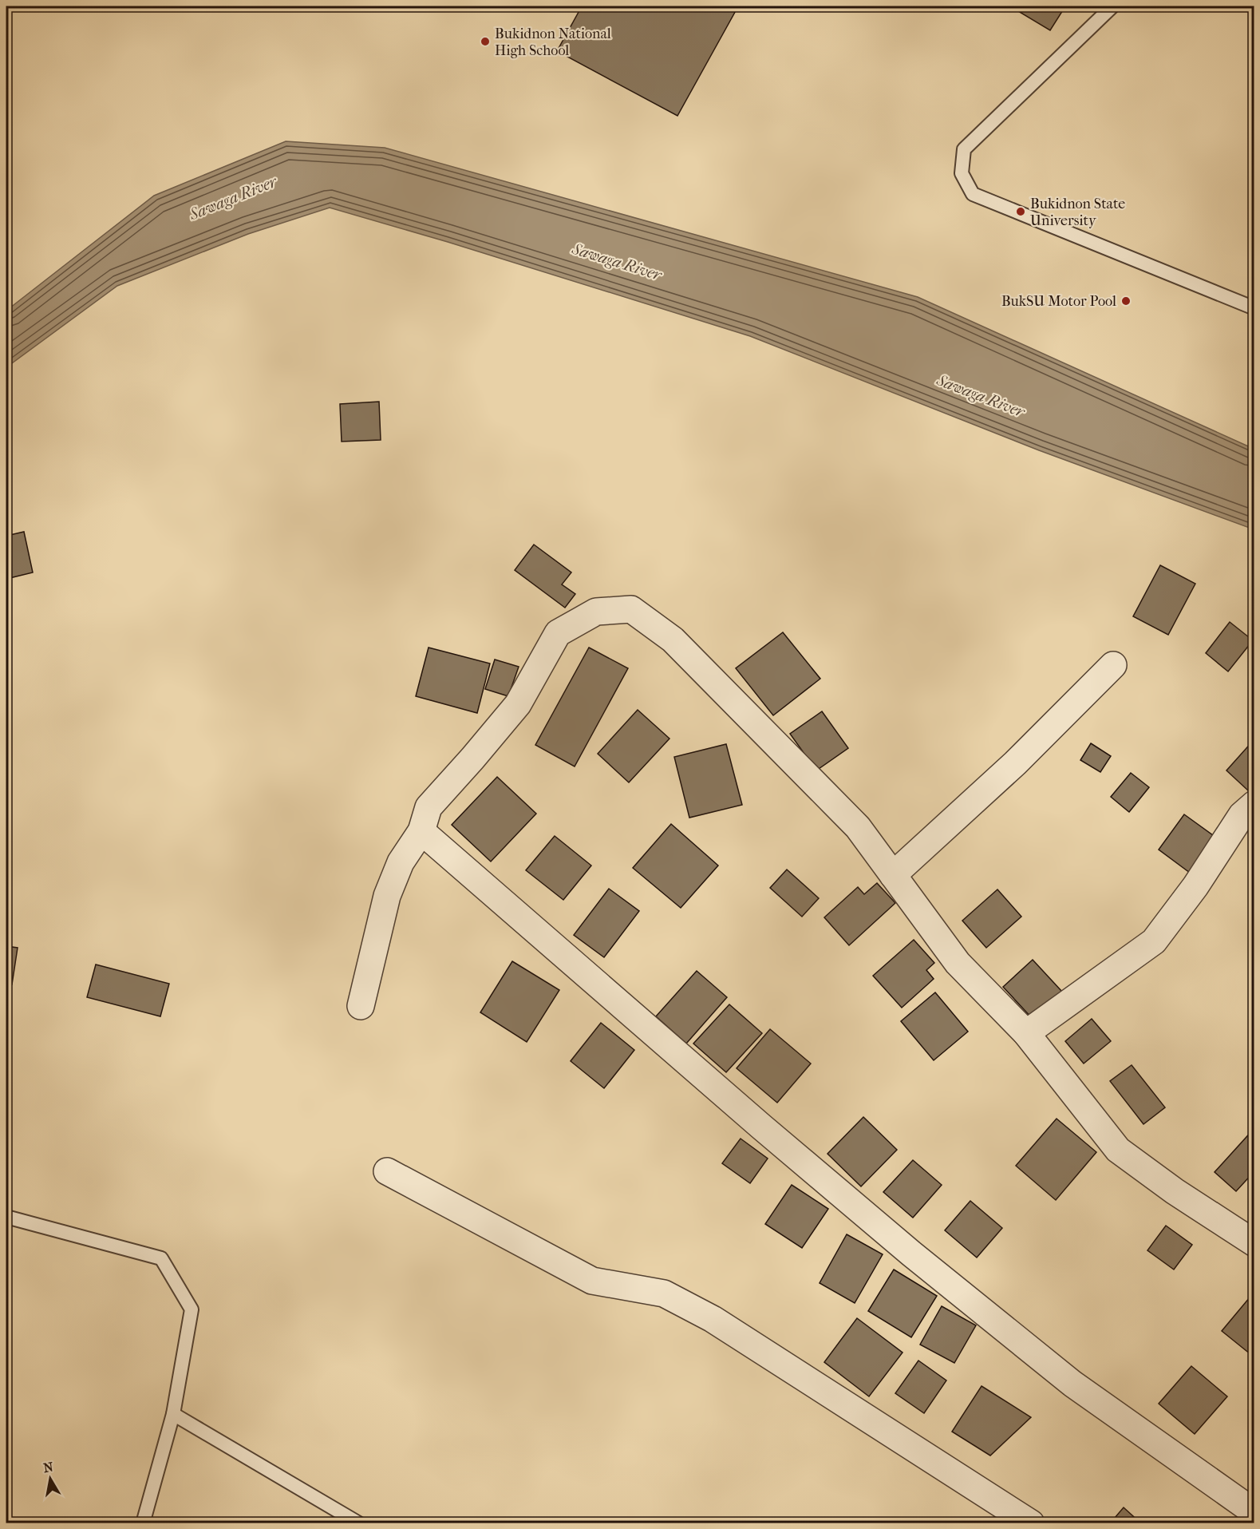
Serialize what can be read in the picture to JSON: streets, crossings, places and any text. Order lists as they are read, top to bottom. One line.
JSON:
{"water":["Sawaga River"],"places":["Bukidnon National High School","Bukidnon State University","BukSU Motor Pool"],"north":"top"}
